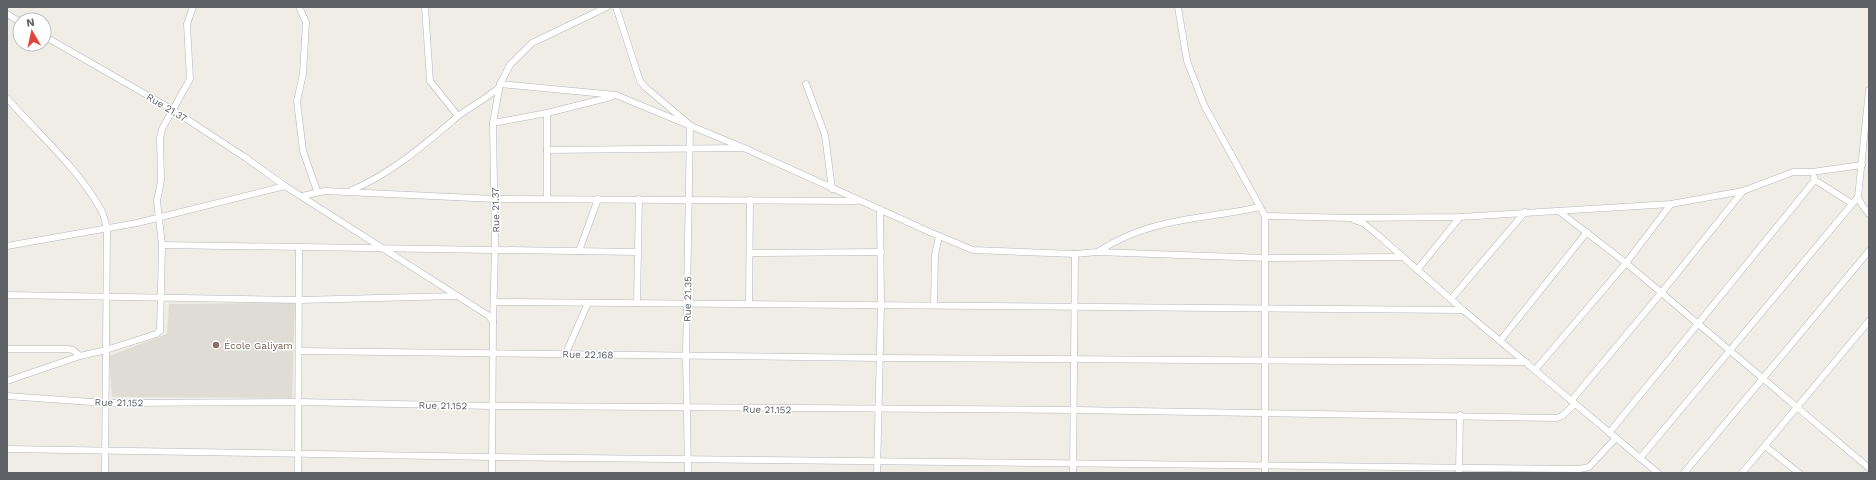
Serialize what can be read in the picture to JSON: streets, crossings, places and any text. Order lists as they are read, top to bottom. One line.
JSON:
{"streets":{"street":["Rue 21.37","Rue 21.35","Rue 22.168","Rue 21.152"]},"crossings":[["Rue 21.37","Rue 22.168"],["Rue 21.37","Rue 21.152"],["Rue 21.35","Rue 22.168"],["Rue 21.35","Rue 21.152"]],"places":["École Galiyam"],"north":"top"}
